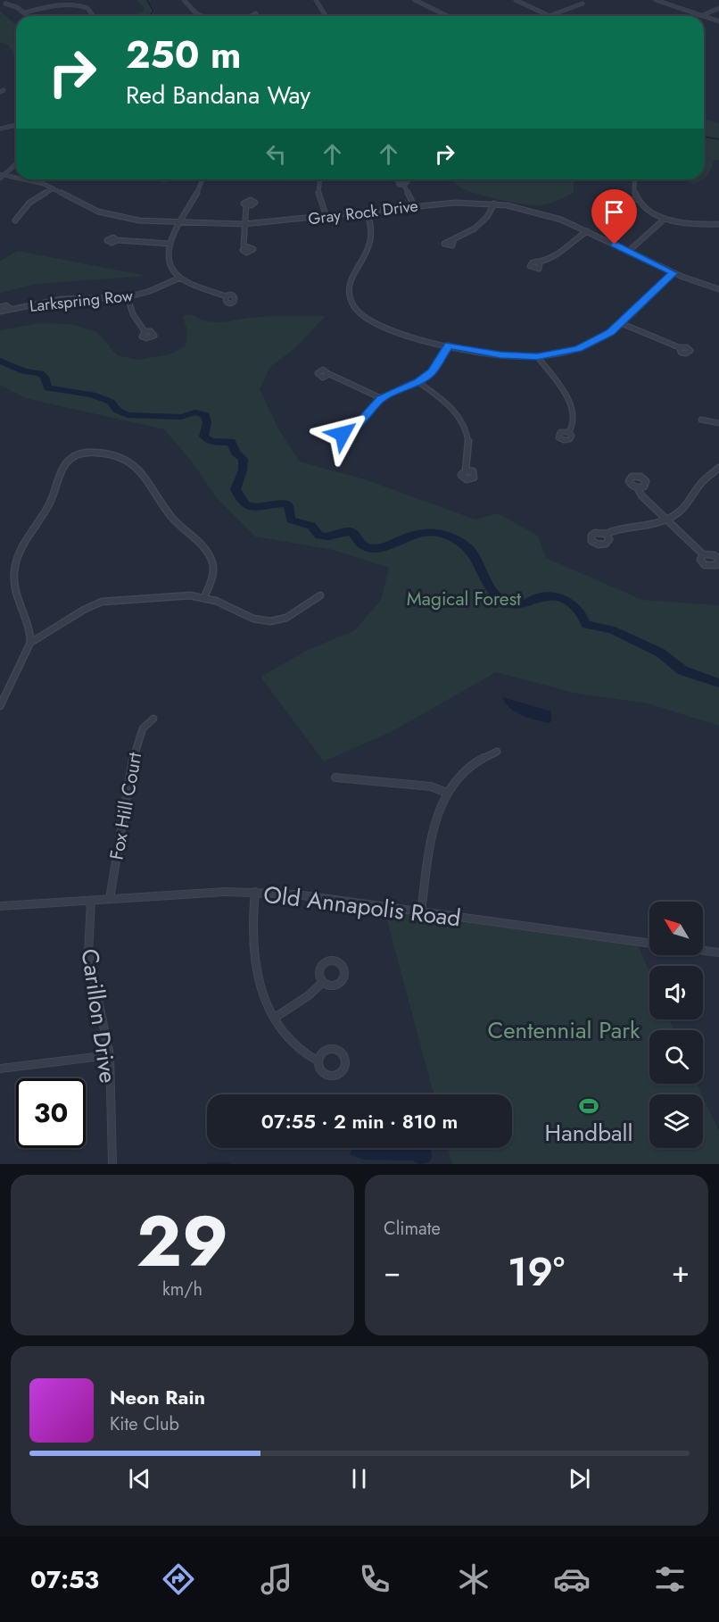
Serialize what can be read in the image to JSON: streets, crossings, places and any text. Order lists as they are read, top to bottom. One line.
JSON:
{"streets":{"street":["Gray Rock Drive","Larkspring Row","Fox Hill Court","Old Annapolis Road","Carillon Drive"]},"crossings":[["Fox Hill Court","Old Annapolis Road"],["Old Annapolis Road","Carillon Drive"]],"parks":["Magical Forest","Centennial Park"],"places":{"sports":["Handball"]},"north":"top left","page":{"turn":["250 m","Red Bandana Way"],"limit":"30","trip":"07:55 · 2 min · 810 m","tile":[["29","km/h"],"Climate"],"heat":["−","19°","+"],"song":["Neon Rain","Kite Club"],"tabs":"07:53"}}
